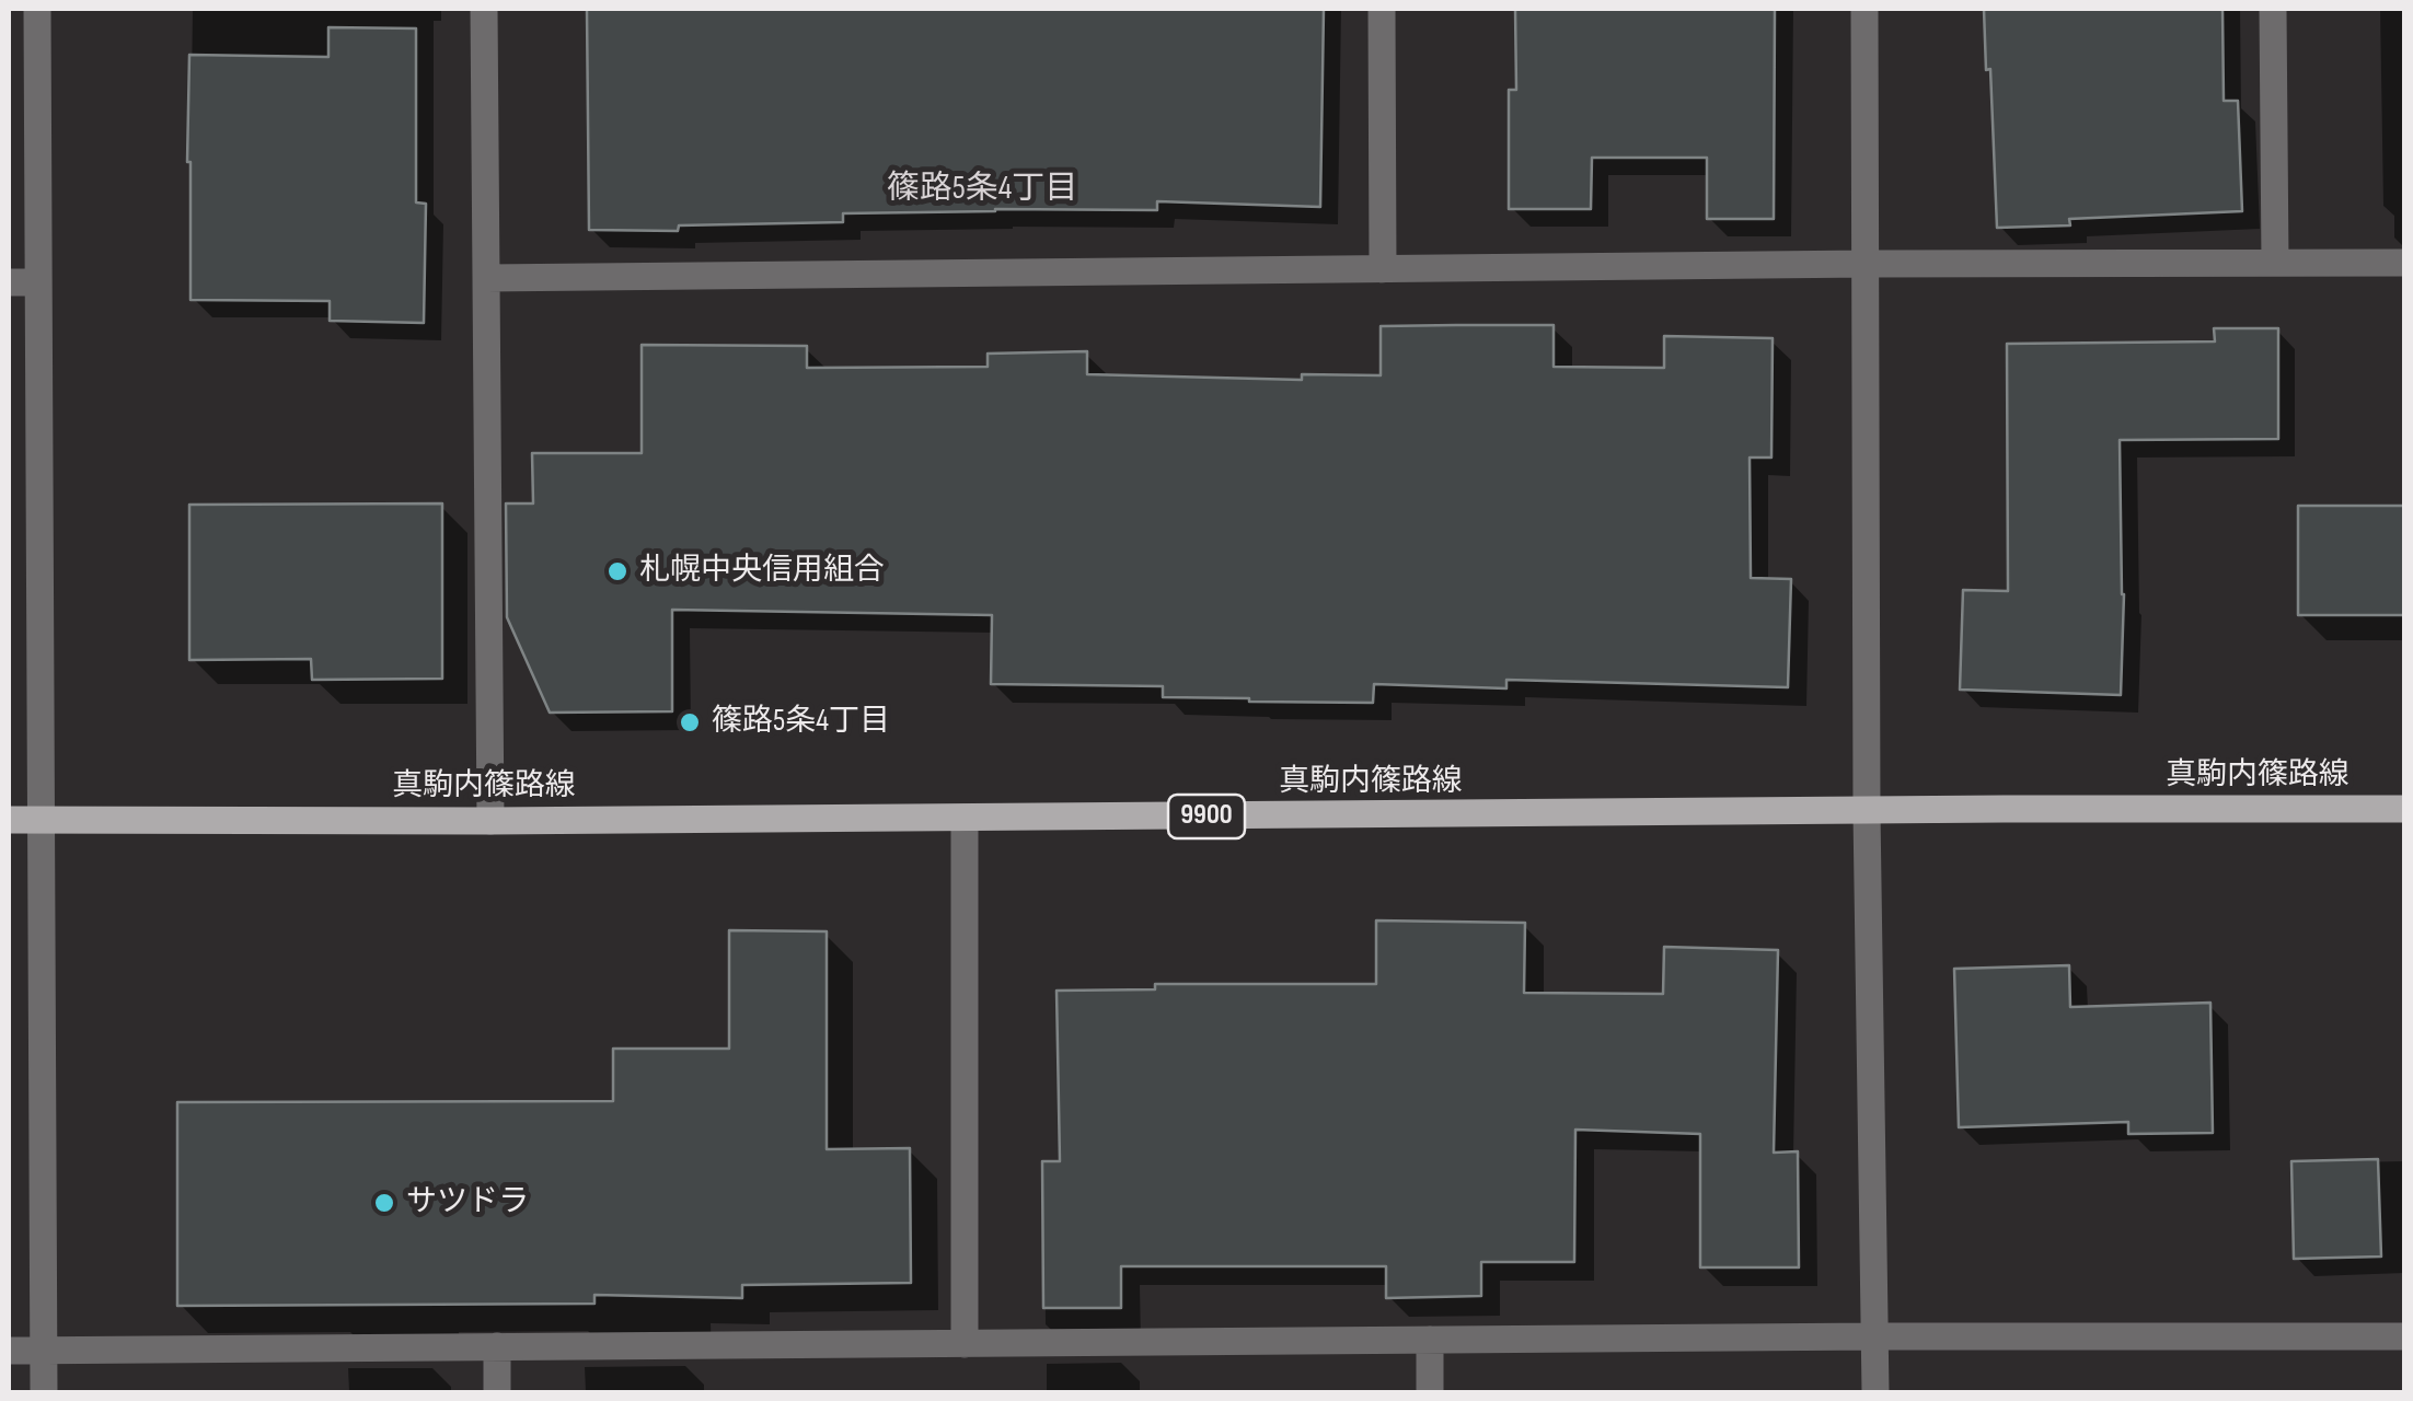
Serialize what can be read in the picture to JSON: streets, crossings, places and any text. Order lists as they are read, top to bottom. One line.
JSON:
{"streets":{"main road":["真駒内篠路線","9900"]},"districts":["篠路5条4丁目"],"places":["札幌中央信用組合","篠路5条4丁目","サツドラ"]}
